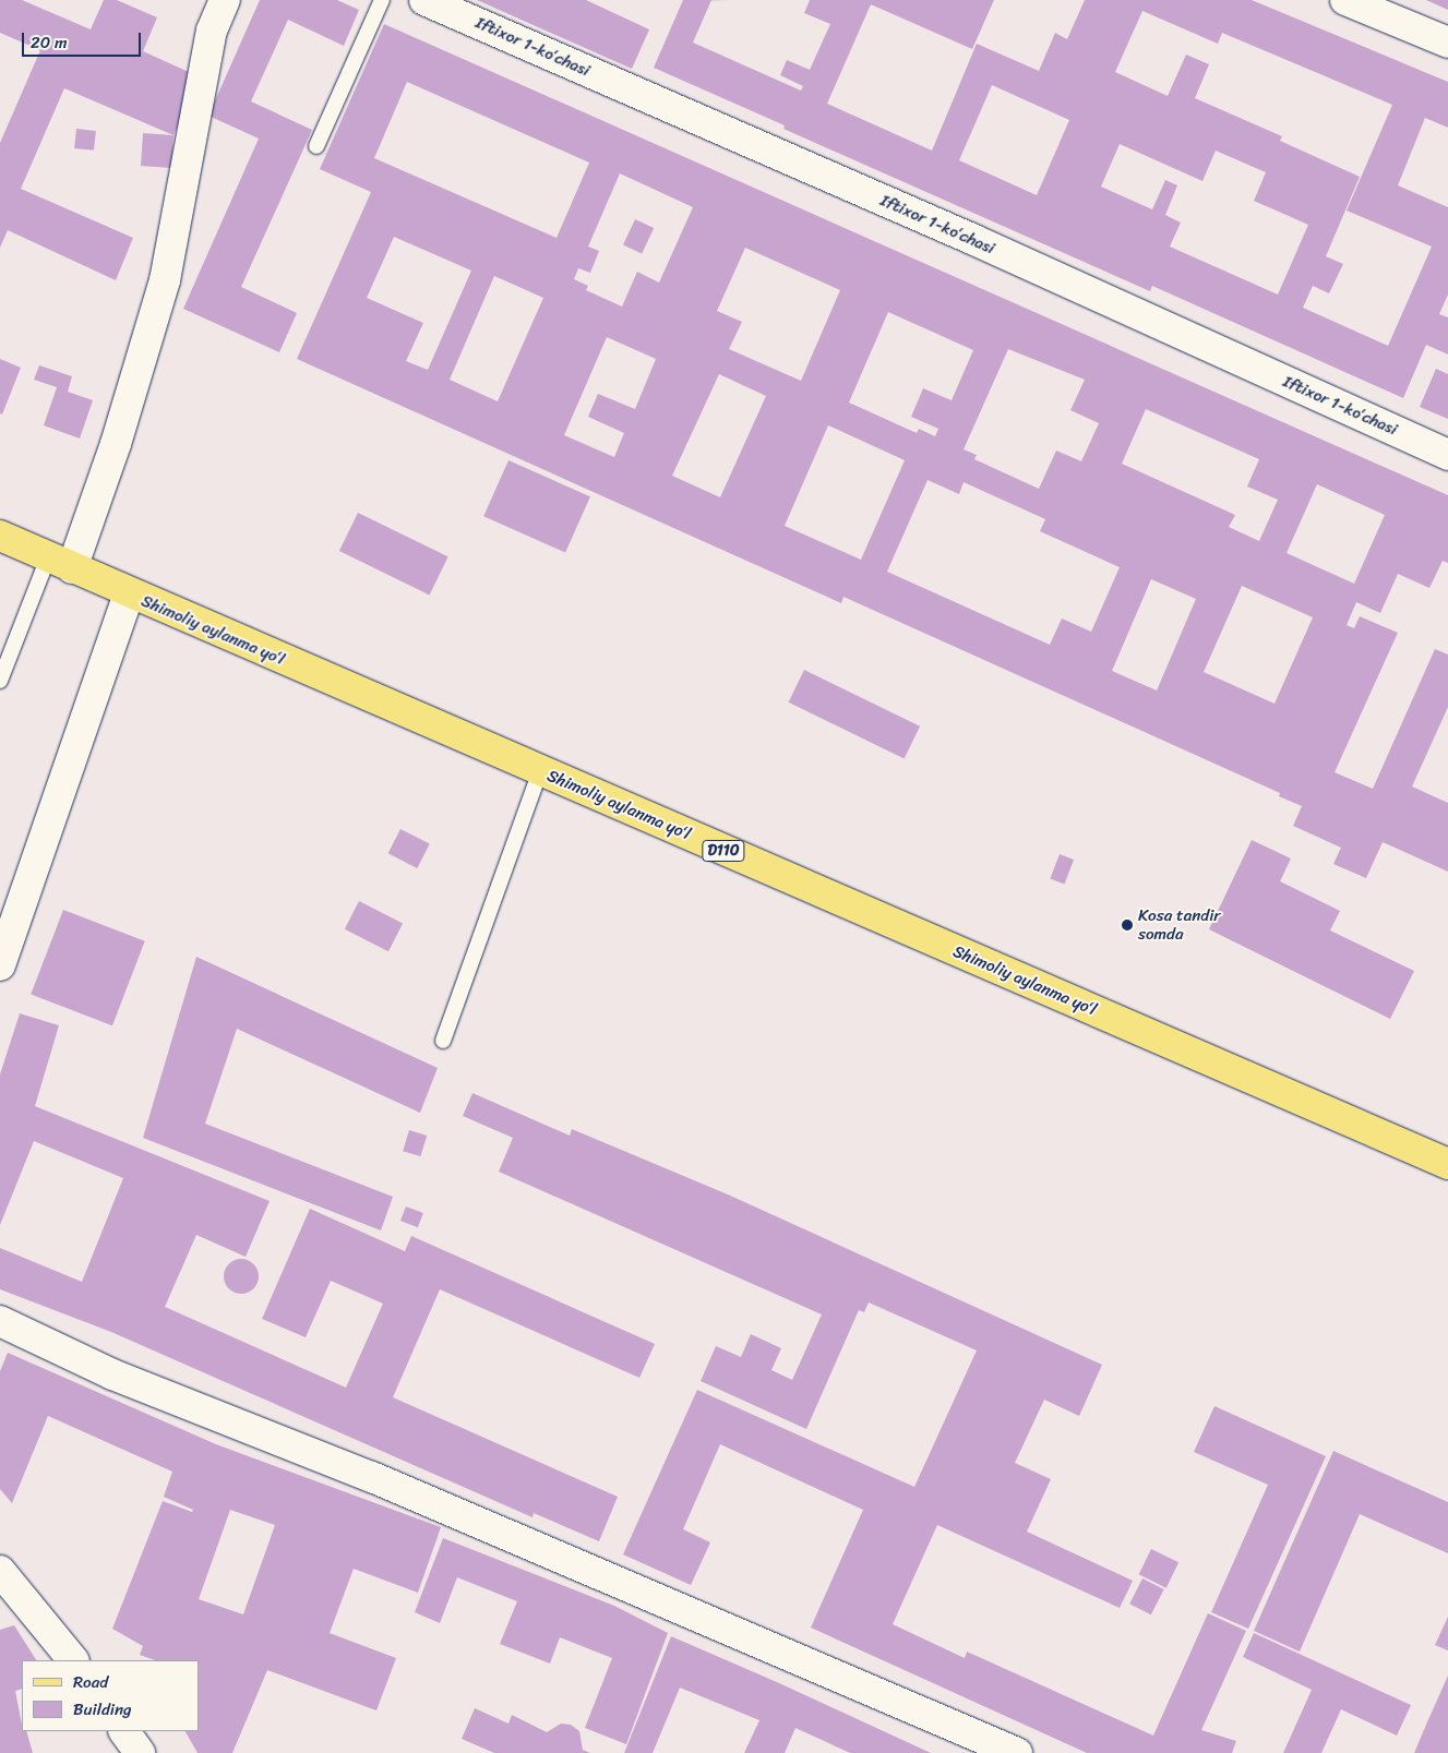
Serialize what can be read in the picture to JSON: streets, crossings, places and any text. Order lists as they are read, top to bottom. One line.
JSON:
{"streets":{"main road":["Shimoliy aylanma yoʻl","D110"],"street":["Iftixor 1-koʻchasi"]},"places":["Kosa tandir somda"],"legend":["Road","Building"],"scale_bar":"20 m"}
